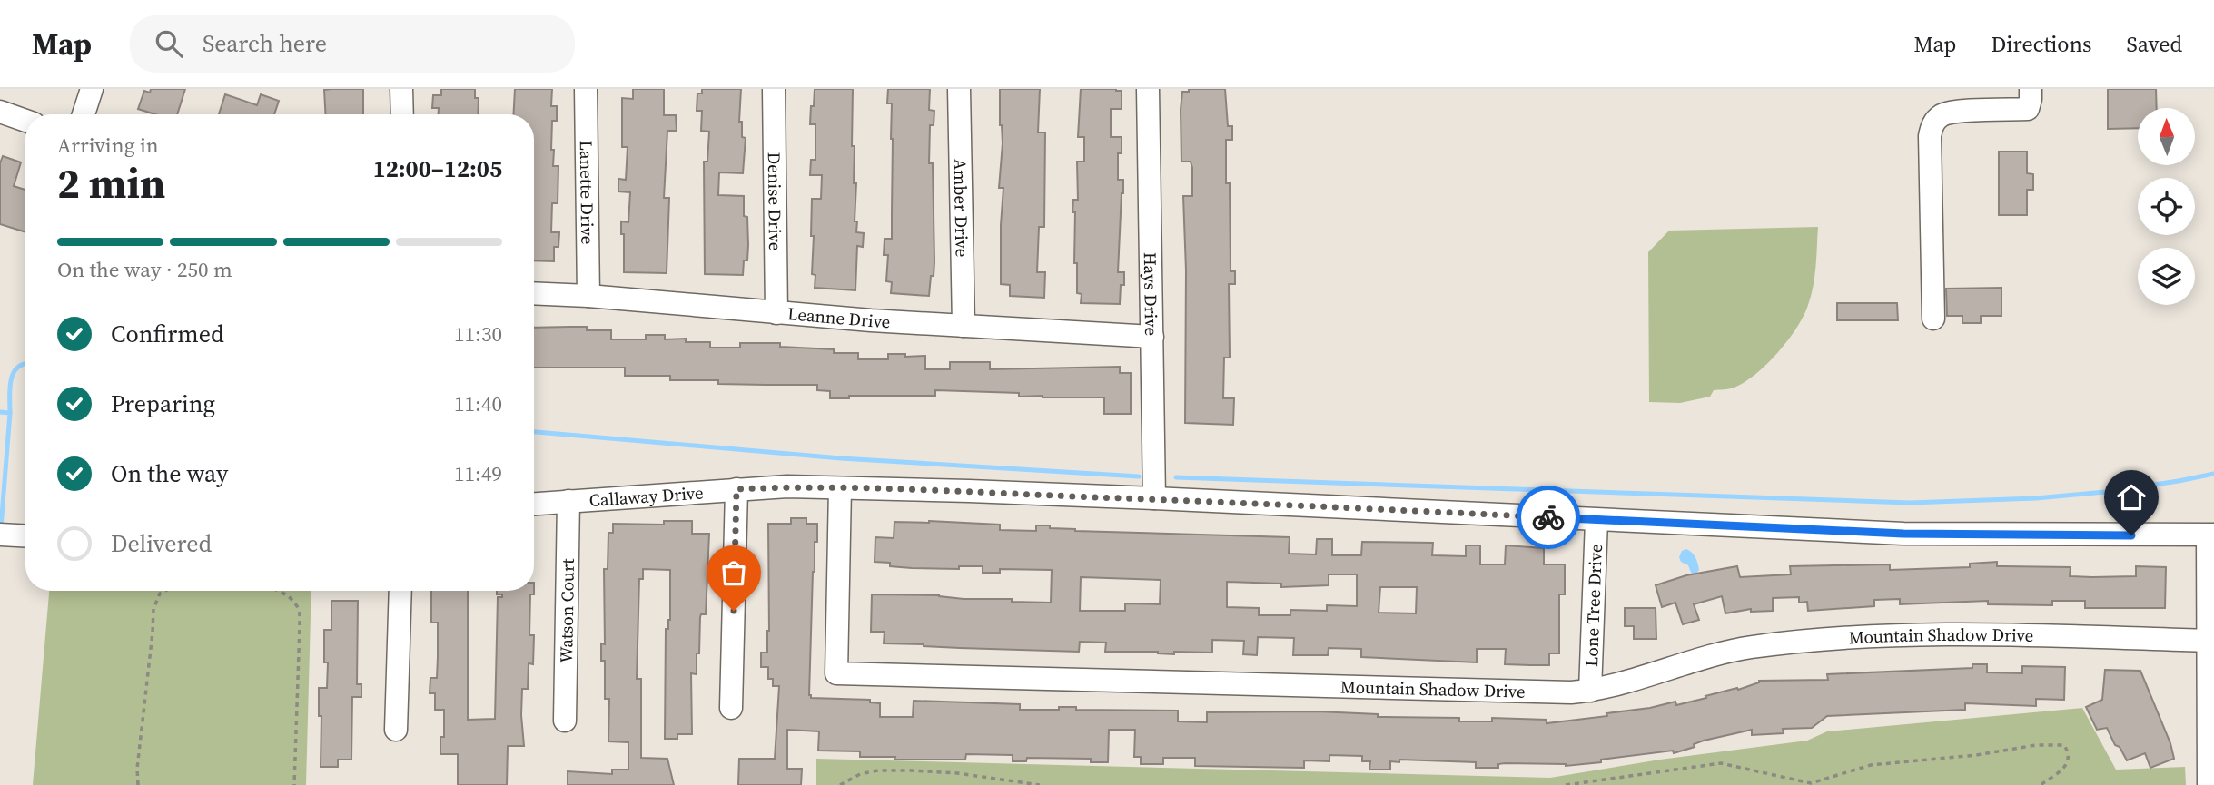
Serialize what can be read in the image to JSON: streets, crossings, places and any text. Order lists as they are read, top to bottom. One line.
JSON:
{"streets":{"street":["Lanette Drive","Denise Drive","Amber Drive","Hays Drive","Leanne Drive","Callaway Drive","Lone Tree Drive","Watson Court","Mountain Shadow Drive"]},"crossings":[["Lanette Drive","Leanne Drive"],["Denise Drive","Leanne Drive"],["Amber Drive","Leanne Drive"],["Hays Drive","Leanne Drive"],["Hays Drive","Callaway Drive"],["Callaway Drive","Lone Tree Drive"],["Callaway Drive","Watson Court"],["Callaway Drive","Mountain Shadow Drive"],["Lone Tree Drive","Mountain Shadow Drive"]],"north":"top","page":{"header":"Map","search":"Search here","nav":["Map","Directions","Saved"],"heading":["2 min","Arriving in","12:00–12:05"],"bar":"On the way · 250 m","list":[["Confirmed","11:30"],["Preparing","11:40"],["On the way","11:49"],"Delivered"]}}
